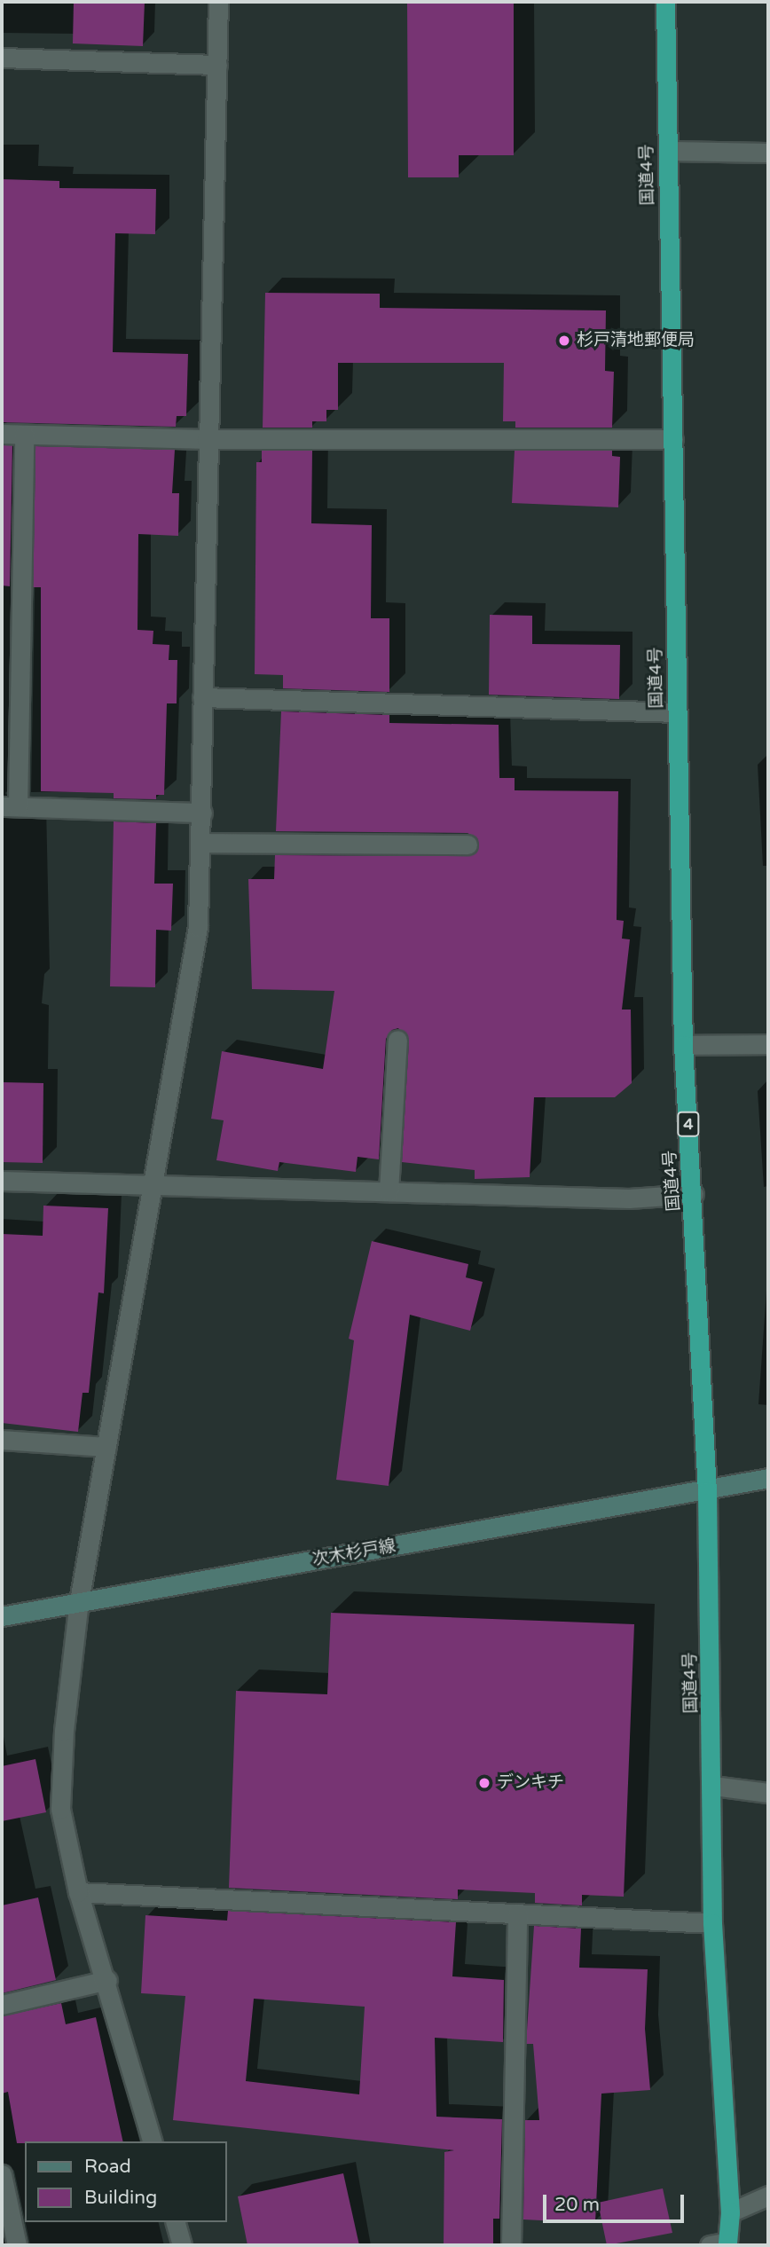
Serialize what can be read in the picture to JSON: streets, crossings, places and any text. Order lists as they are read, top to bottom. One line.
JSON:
{"streets":{"highway":["国道4号","4"],"main road":["次木杉戸線"]},"crossings":[["国道4号","次木杉戸線"]],"places":["杉戸清地郵便局","デンキチ"],"legend":["Road","Building"],"scale_bar":"20 m"}
